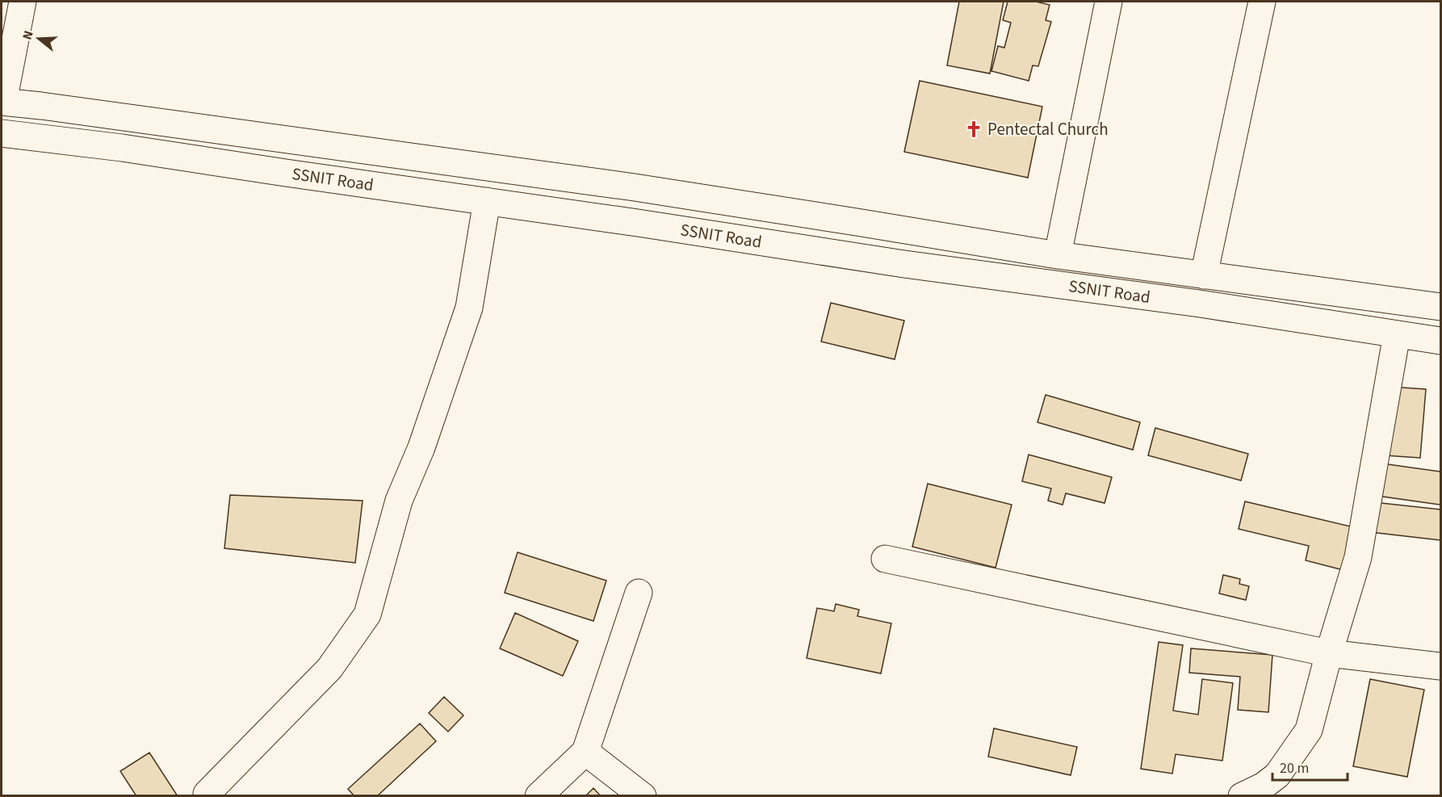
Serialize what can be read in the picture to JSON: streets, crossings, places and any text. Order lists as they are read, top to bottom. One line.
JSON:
{"streets":{"street":["SSNIT Road"]},"places":{"church":["Pentectal Church"]},"scale_bar":"20 m","north":"left"}
